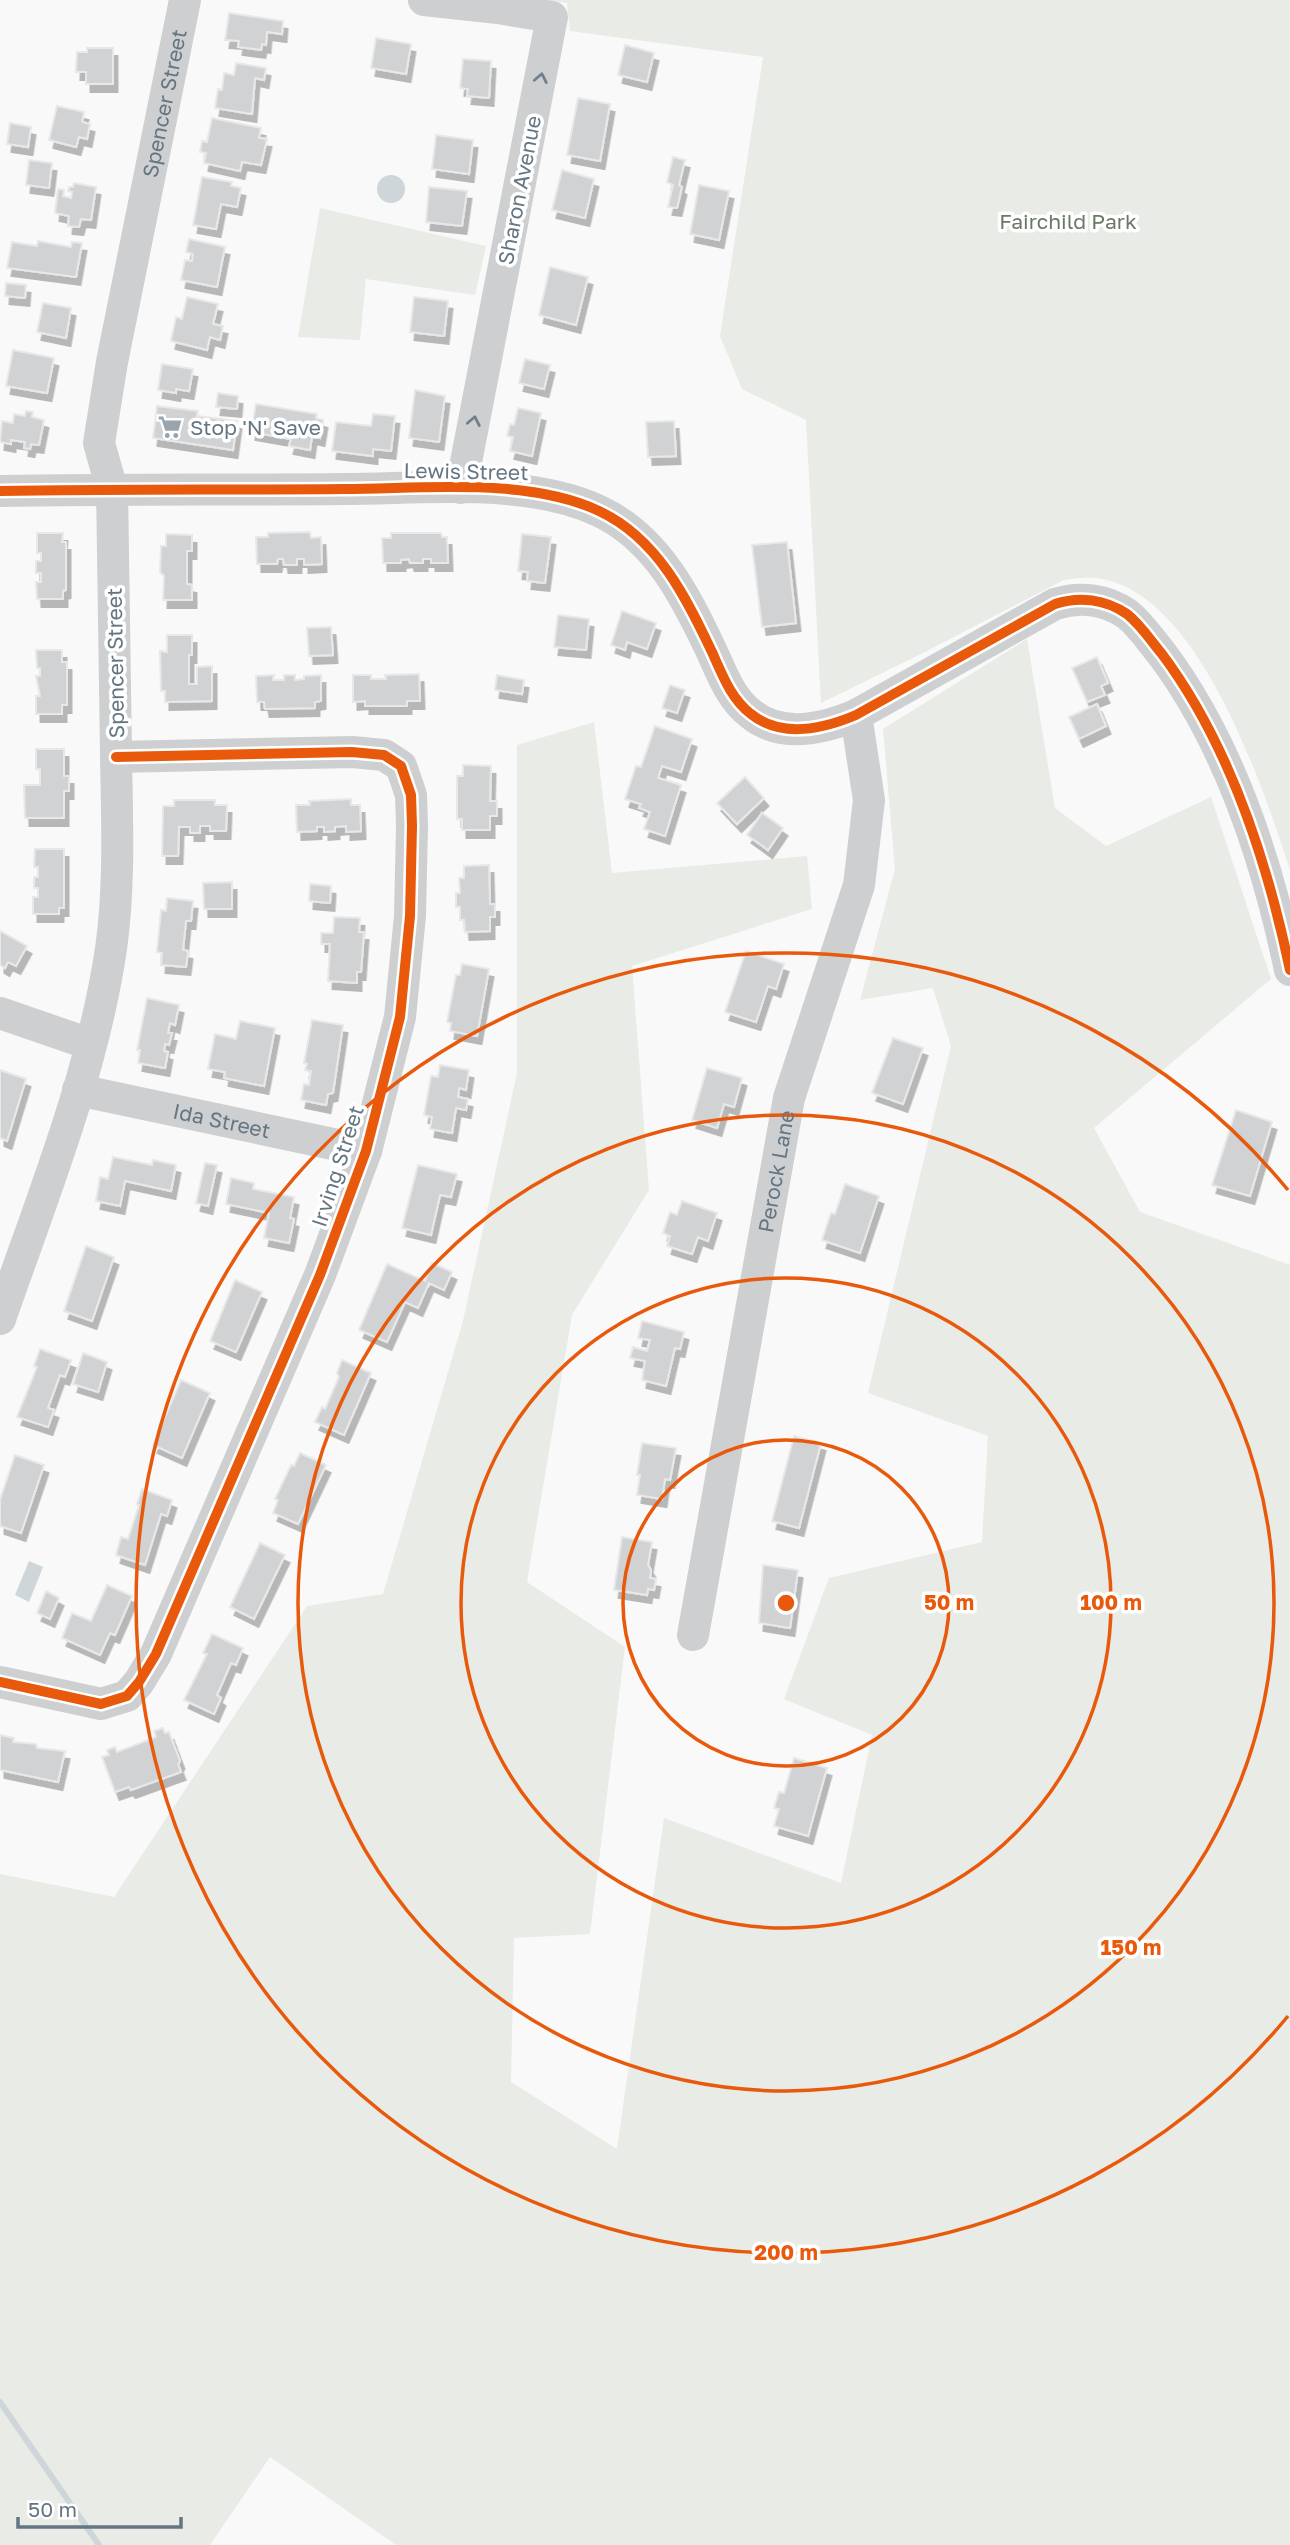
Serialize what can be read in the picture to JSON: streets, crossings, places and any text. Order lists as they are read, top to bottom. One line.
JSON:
{"streets":{"street":["Spencer Street","Sharon Avenue","Lewis Street","Ida Street","Irving Street","Perock Lane"]},"crossings":[["Spencer Street","Lewis Street"],["Spencer Street","Ida Street"],["Spencer Street","Irving Street"],["Sharon Avenue","Lewis Street"],["Lewis Street","Perock Lane"],["Ida Street","Irving Street"]],"one_way":["Sharon Avenue"],"parks":["Fairchild Park"],"places":{"supermarket":["Stop 'N' Save"]},"scale_bar":"50 m","rings":["50 m","100 m","150 m","200 m"]}
